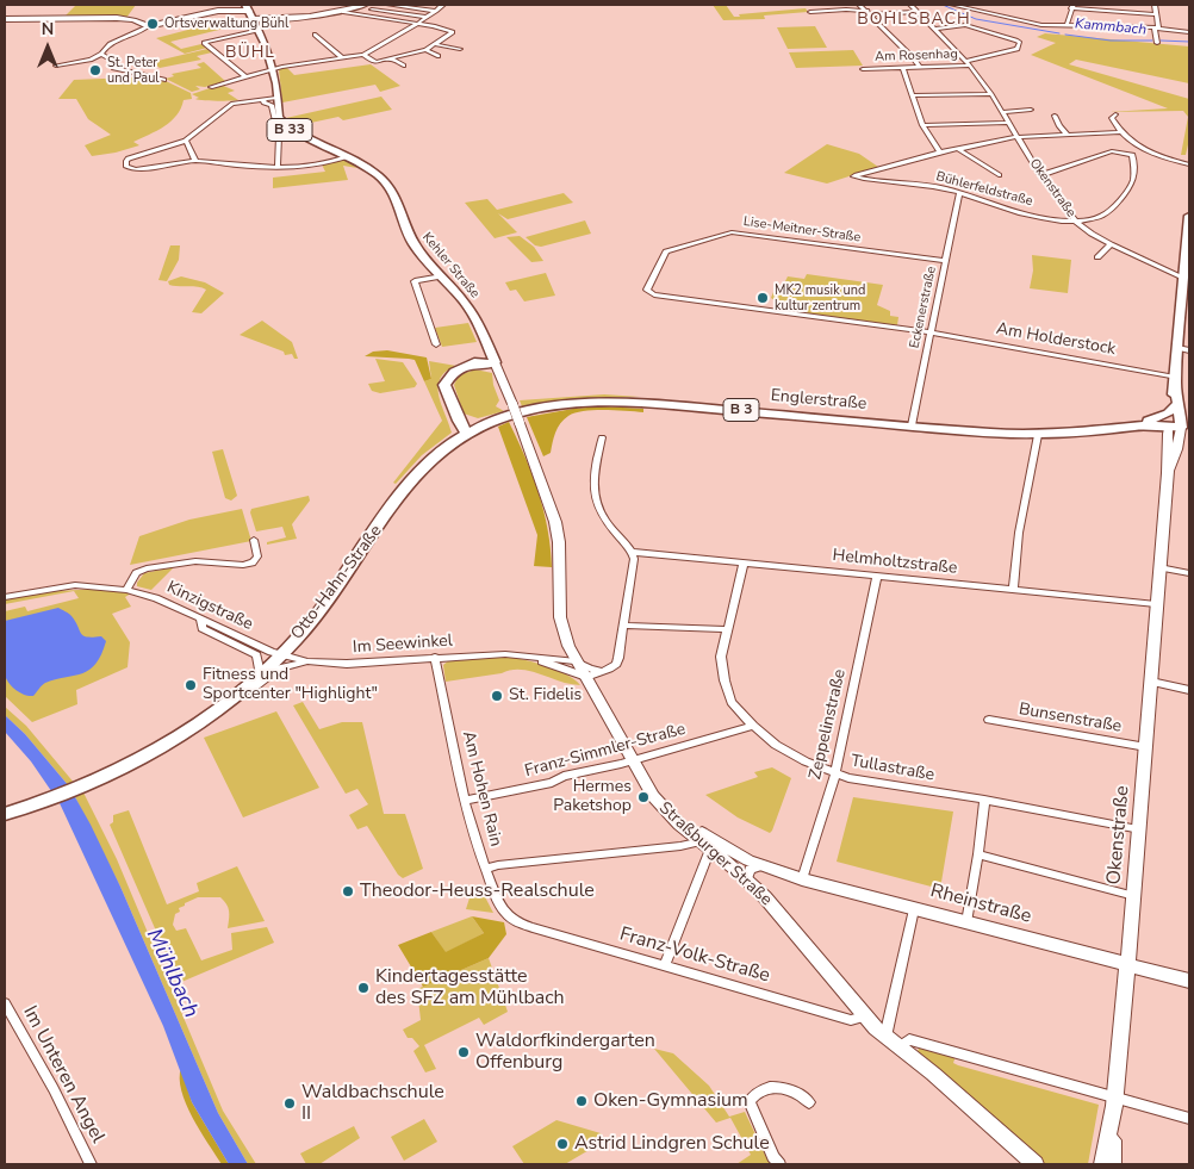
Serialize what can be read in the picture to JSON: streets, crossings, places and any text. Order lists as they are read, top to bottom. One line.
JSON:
{"streets":{"main road":["B 33","Okenstraße","Kehler Straße","Englerstraße","B 3","Otto-Hahn-Straße","Straßburger Straße","Rheinstraße"],"street":["Am Rosenhag","Bühlerfeldstraße","Lise-Meitner-Straße","Eckenerstraße","Am Holderstock","Helmholtzstraße","Kinzigstraße","Im Seewinkel","Bunsenstraße","Zeppelinstraße","Franz-Simmler-Straße","Tullastraße","Am Hohen Rain","Franz-Volk-Straße","Im Unteren Angel"]},"crossings":[["Am Rosenhag","Okenstraße"],["Okenstraße","Bühlerfeldstraße"],["Okenstraße","Am Holderstock"],["Okenstraße","Englerstraße"],["Okenstraße","Helmholtzstraße"],["Okenstraße","Bunsenstraße"],["Okenstraße","Tullastraße"],["Okenstraße","Rheinstraße"],["Bühlerfeldstraße","Eckenerstraße"],["Lise-Meitner-Straße","Eckenerstraße"],["Lise-Meitner-Straße","Am Holderstock"],["Kehler Straße","Straßburger Straße"],["Eckenerstraße","Am Holderstock"],["Eckenerstraße","Englerstraße"],["Englerstraße","Otto-Hahn-Straße"],["Helmholtzstraße","Zeppelinstraße"],["Helmholtzstraße","Tullastraße"],["Otto-Hahn-Straße","Kinzigstraße"],["Otto-Hahn-Straße","Im Seewinkel"],["Kinzigstraße","Im Seewinkel"],["Im Seewinkel","Am Hohen Rain"],["Im Seewinkel","Straßburger Straße"],["Zeppelinstraße","Tullastraße"],["Zeppelinstraße","Rheinstraße"],["Franz-Simmler-Straße","Tullastraße"],["Franz-Simmler-Straße","Am Hohen Rain"],["Franz-Simmler-Straße","Straßburger Straße"],["Am Hohen Rain","Franz-Volk-Straße"],["Straßburger Straße","Rheinstraße"],["Straßburger Straße","Franz-Volk-Straße"]],"districts":["BOHLSBACH","BÜHL"],"water":["Kammbach","Mühlbach"],"places":["Ortsverwaltung Bühl","St. Peter und Paul","MK2 musik und kultur zentrum","Fitness und Sportcenter \"Highlight\"","St. Fidelis","Hermes Paketshop","Theodor-Heuss-Realschule","Kindertagesstätte des SFZ am Mühlbach","Waldorfkindergarten Offenburg","Oken-Gymnasium","Waldbachschule II","Astrid Lindgren Schule"],"north":"top"}
